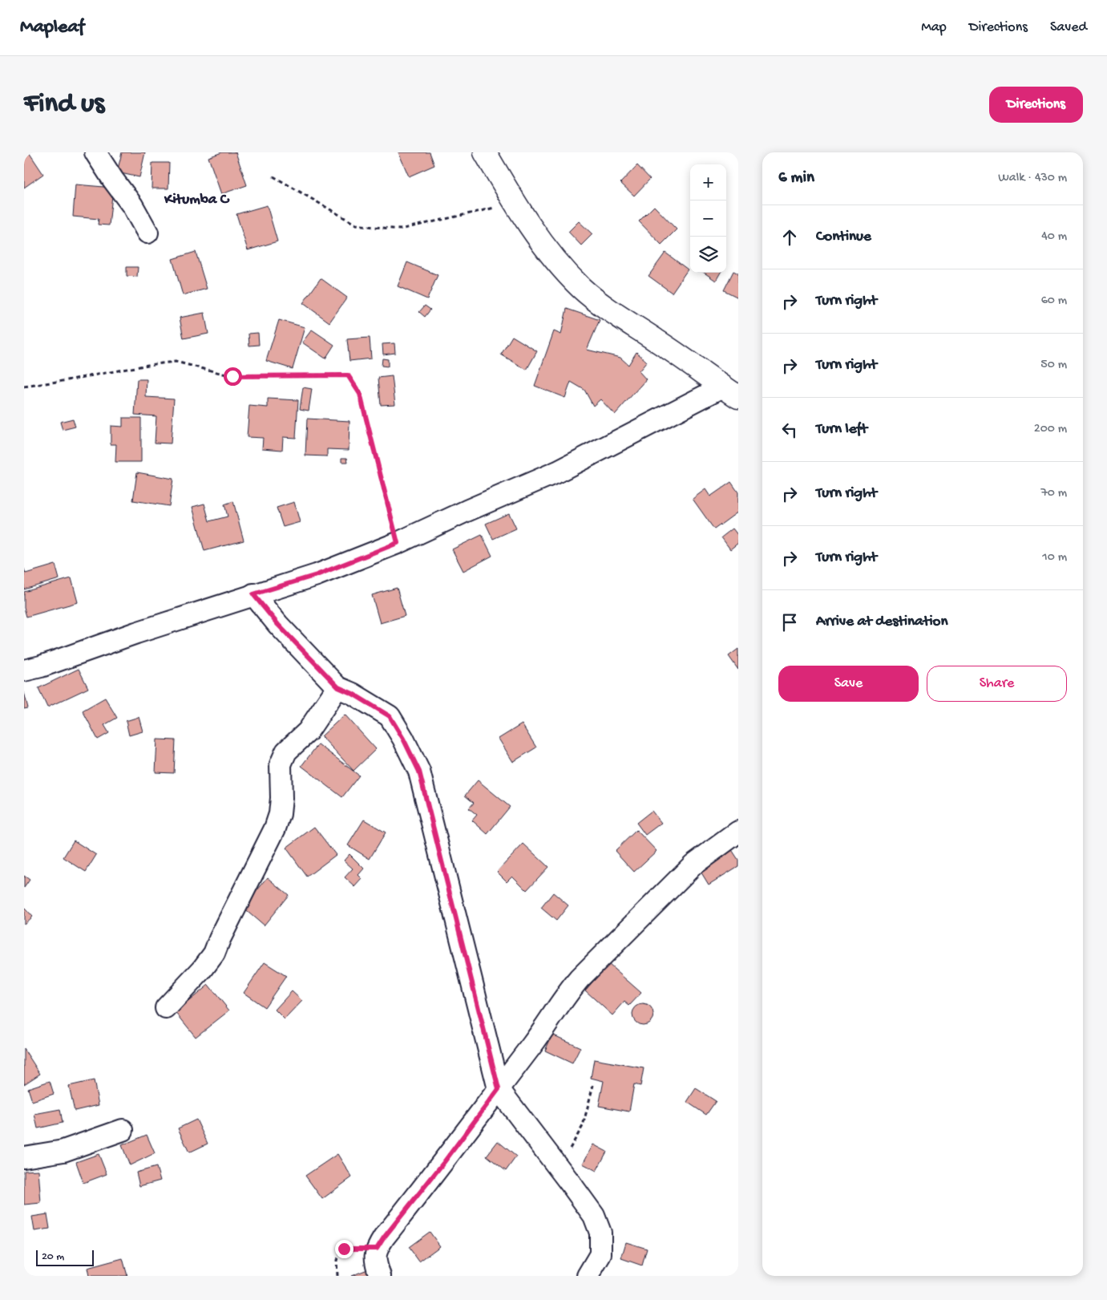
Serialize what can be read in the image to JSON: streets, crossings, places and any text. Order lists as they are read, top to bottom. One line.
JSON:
{"districts":["Kitumba C"],"scale_bar":"20 m","page":{"header":"Mapleaf","nav":["Map","Directions","Saved"],"buttons":["Directions",["Save","Share"]],"title":"Find us","heading":["6 min","Walk · 430 m"],"map_buttons":["+","−"],"list":[["Continue","40 m"],["Turn right","60 m"],["Turn right","50 m"],["Turn left","200 m"],["Turn right","70 m"],["Turn right","10 m"],"Arrive at destination"],"scale":"20 m"}}
